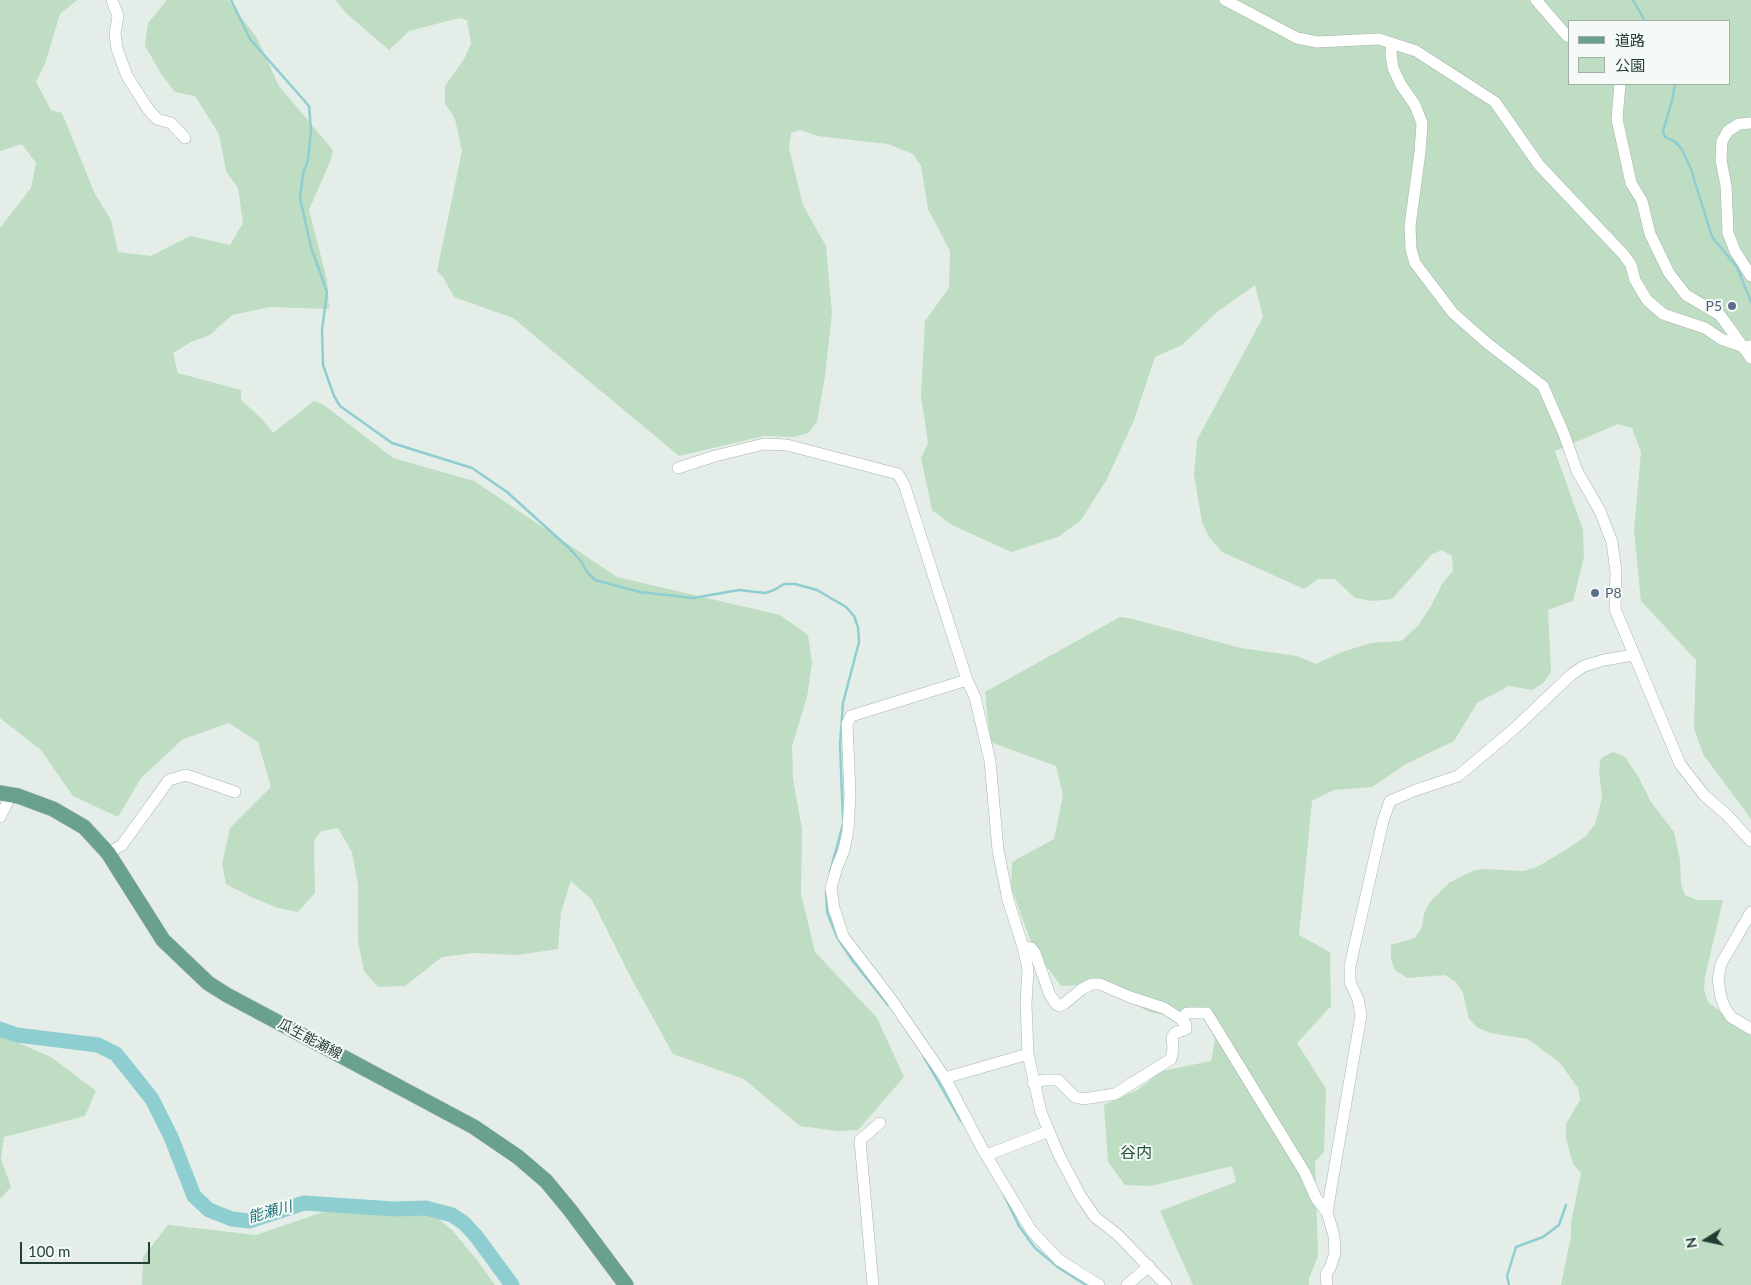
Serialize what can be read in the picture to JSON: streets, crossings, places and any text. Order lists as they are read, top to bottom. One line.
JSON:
{"streets":{"main road":["瓜生能瀬線"]},"districts":["谷内"],"water":["能瀬川"],"places":["P5","P8"],"legend":["道路","公園"],"scale_bar":"100 m","north":"left"}
